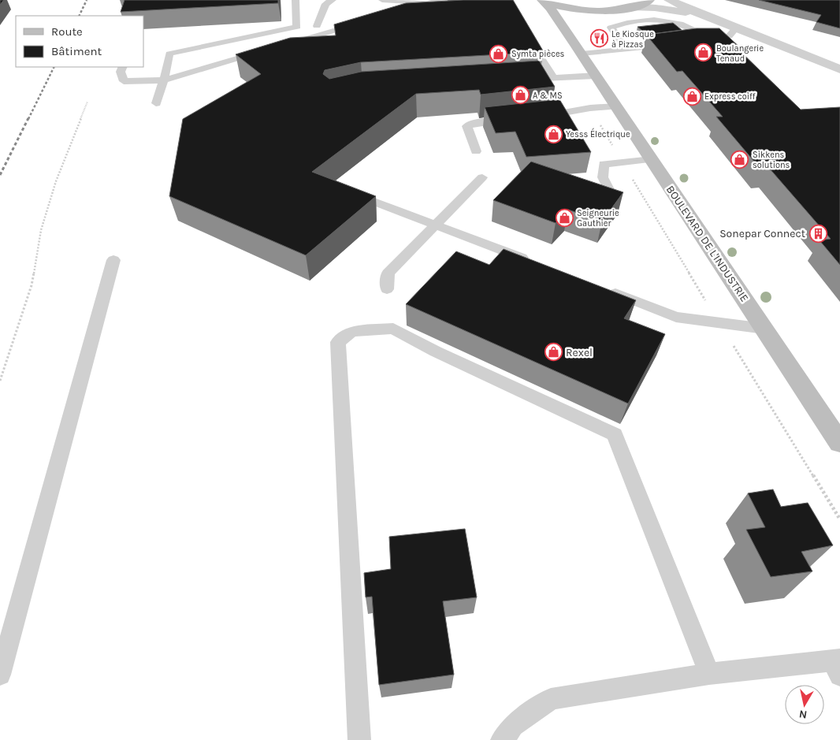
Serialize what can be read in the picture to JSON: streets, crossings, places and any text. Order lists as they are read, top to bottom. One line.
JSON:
{"streets":{"main road":["BOULEVARD DE L'INDUSTRIE"]},"places":{"restaurant":["Le Kiosque à Pizzas"],"shop":["Boulangerie Tenaud","Symta pièces","A & MS","Express coiff","Yesss Électrique","Sikkens solutions","Seigneurie Gauthier","Rexel"],"building":["Sonepar Connect"]},"legend":["Route","Bâtiment"],"north":"bottom"}
